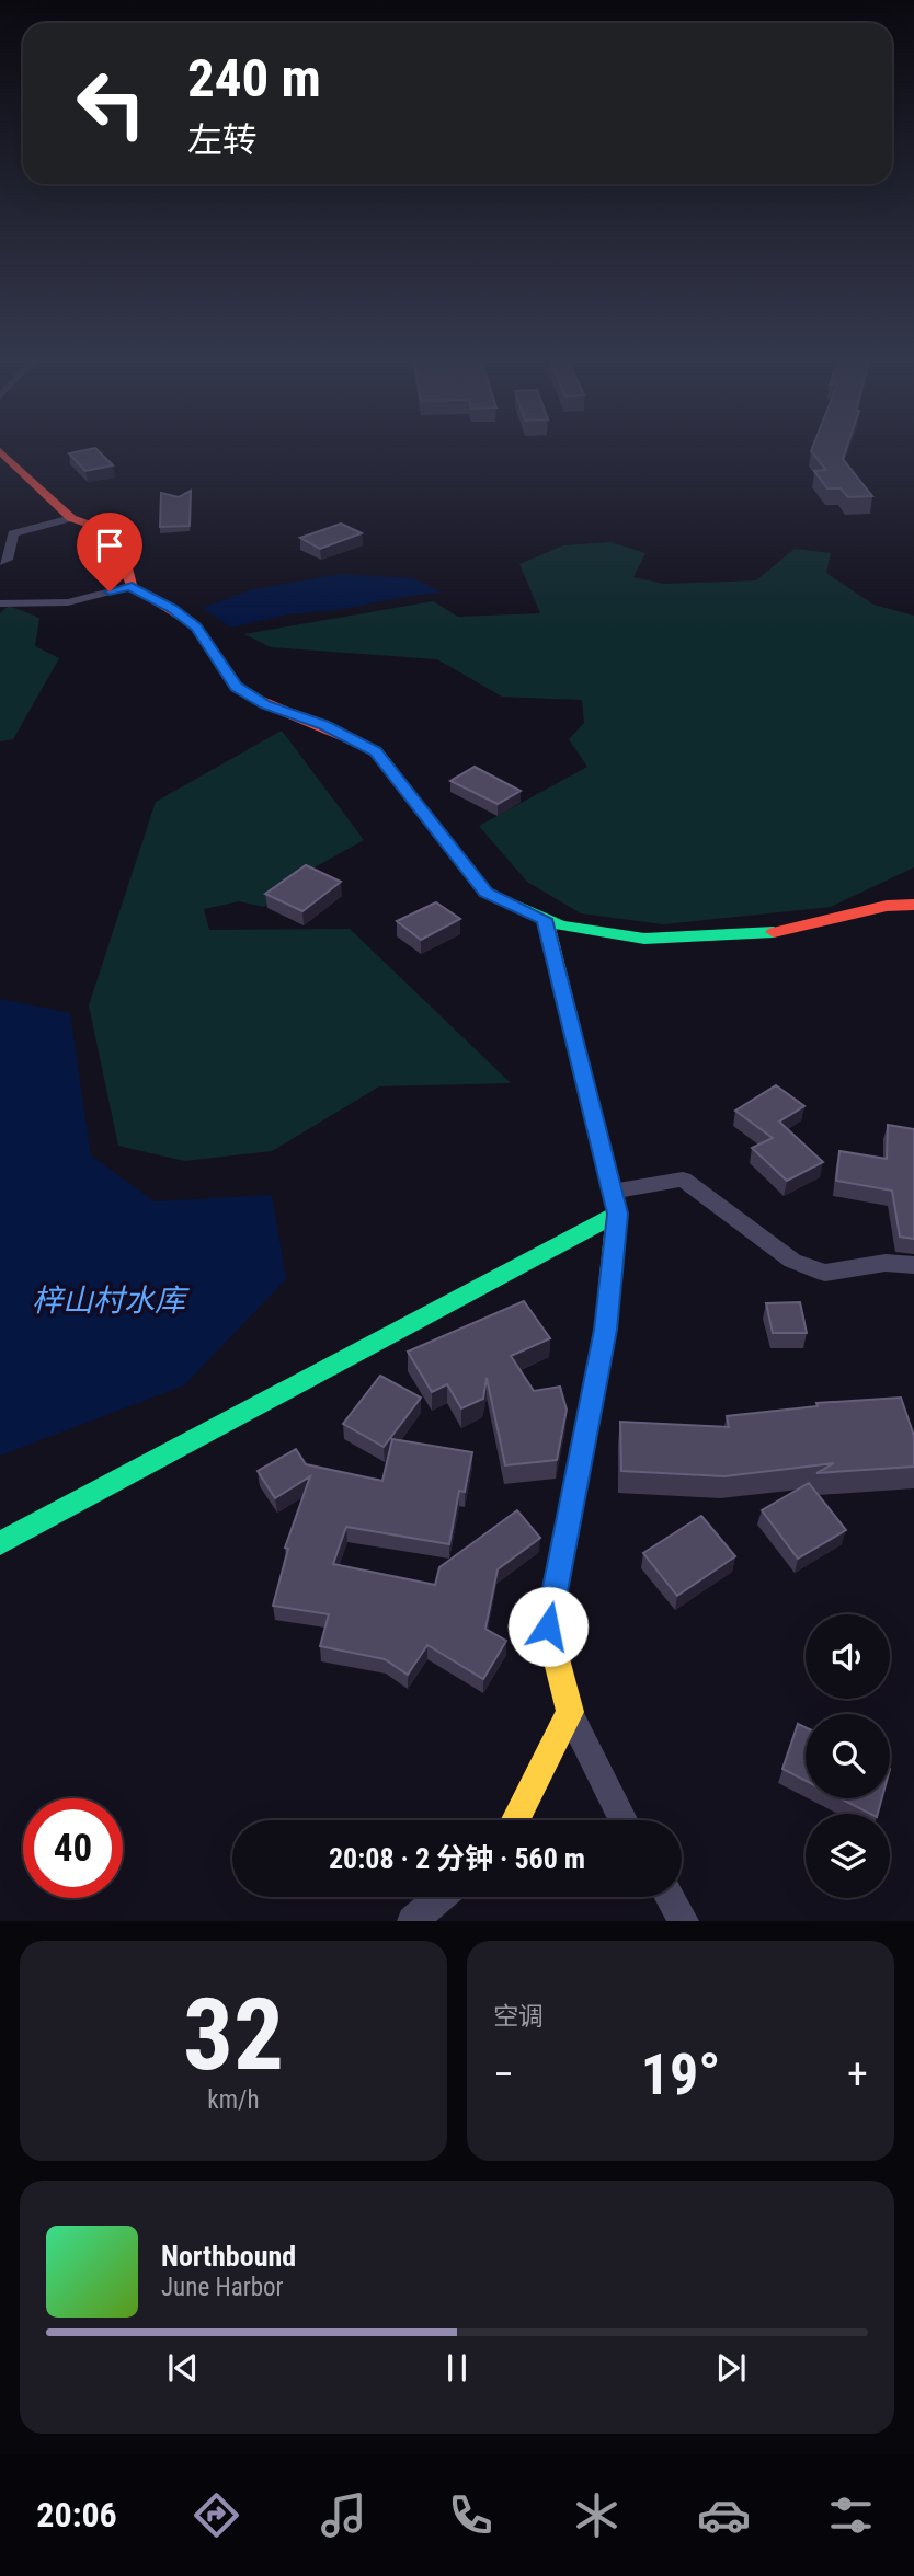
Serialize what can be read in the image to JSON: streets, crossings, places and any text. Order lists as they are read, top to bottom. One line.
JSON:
{"water":["梓山村水库"],"page":{"turn":["240 m","左转"],"limit":"40","trip":"20:08 · 2 分钟 · 560 m","tile":[["32","km/h"],"空调"],"heat":["−","19°","+"],"song":["Northbound","June Harbor"],"tabs":"20:06"}}
